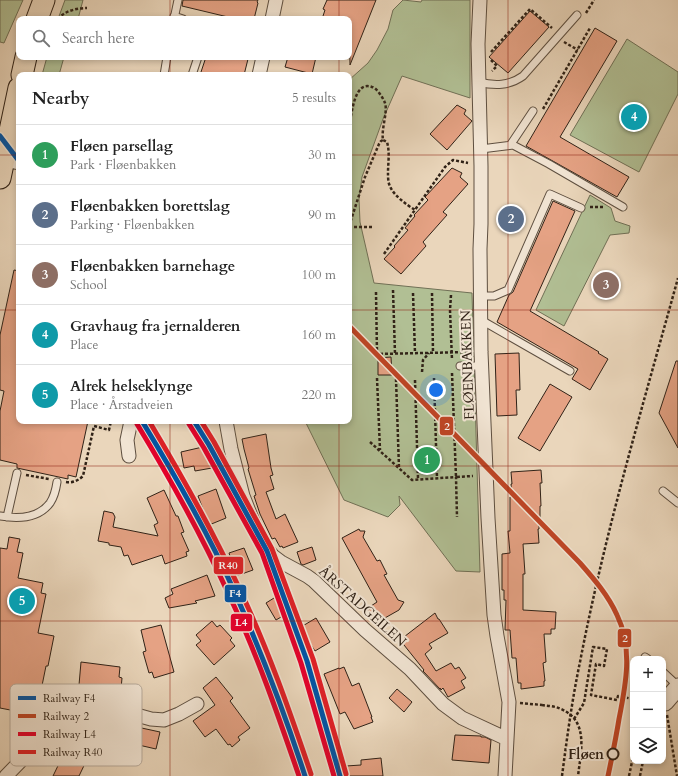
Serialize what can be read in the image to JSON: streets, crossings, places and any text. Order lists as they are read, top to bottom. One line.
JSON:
{"streets":{"street":["FLØENBAKKEN","ÅRSTADGEILEN"]},"crossings":[["FLØENBAKKEN","ÅRSTADGEILEN"]],"places":["Fløen"],"lines":["rail line F4","rail line 2","rail line L4","rail line R40"],"legend":["Railway F4","Railway 2","Railway L4","Railway R40"],"page":{"search":"Search here","heading":["Nearby","5 results"],"pins":["4","2","3","1","5"],"list":[{"mark":"1","name":"Fløen parsellag","note":"Park · Fløenbakken","value":"30 m"},{"mark":"2","name":"Fløenbakken borettslag","note":"Parking · Fløenbakken","value":"90 m"},{"mark":"3","name":"Fløenbakken barnehage","note":"School","value":"100 m"},{"mark":"4","name":"Gravhaug fra jernalderen","note":"Place","value":"160 m"},{"mark":"5","name":"Alrek helseklynge","note":"Place · Årstadveien","value":"220 m"}],"map_buttons":["+","−"]}}
